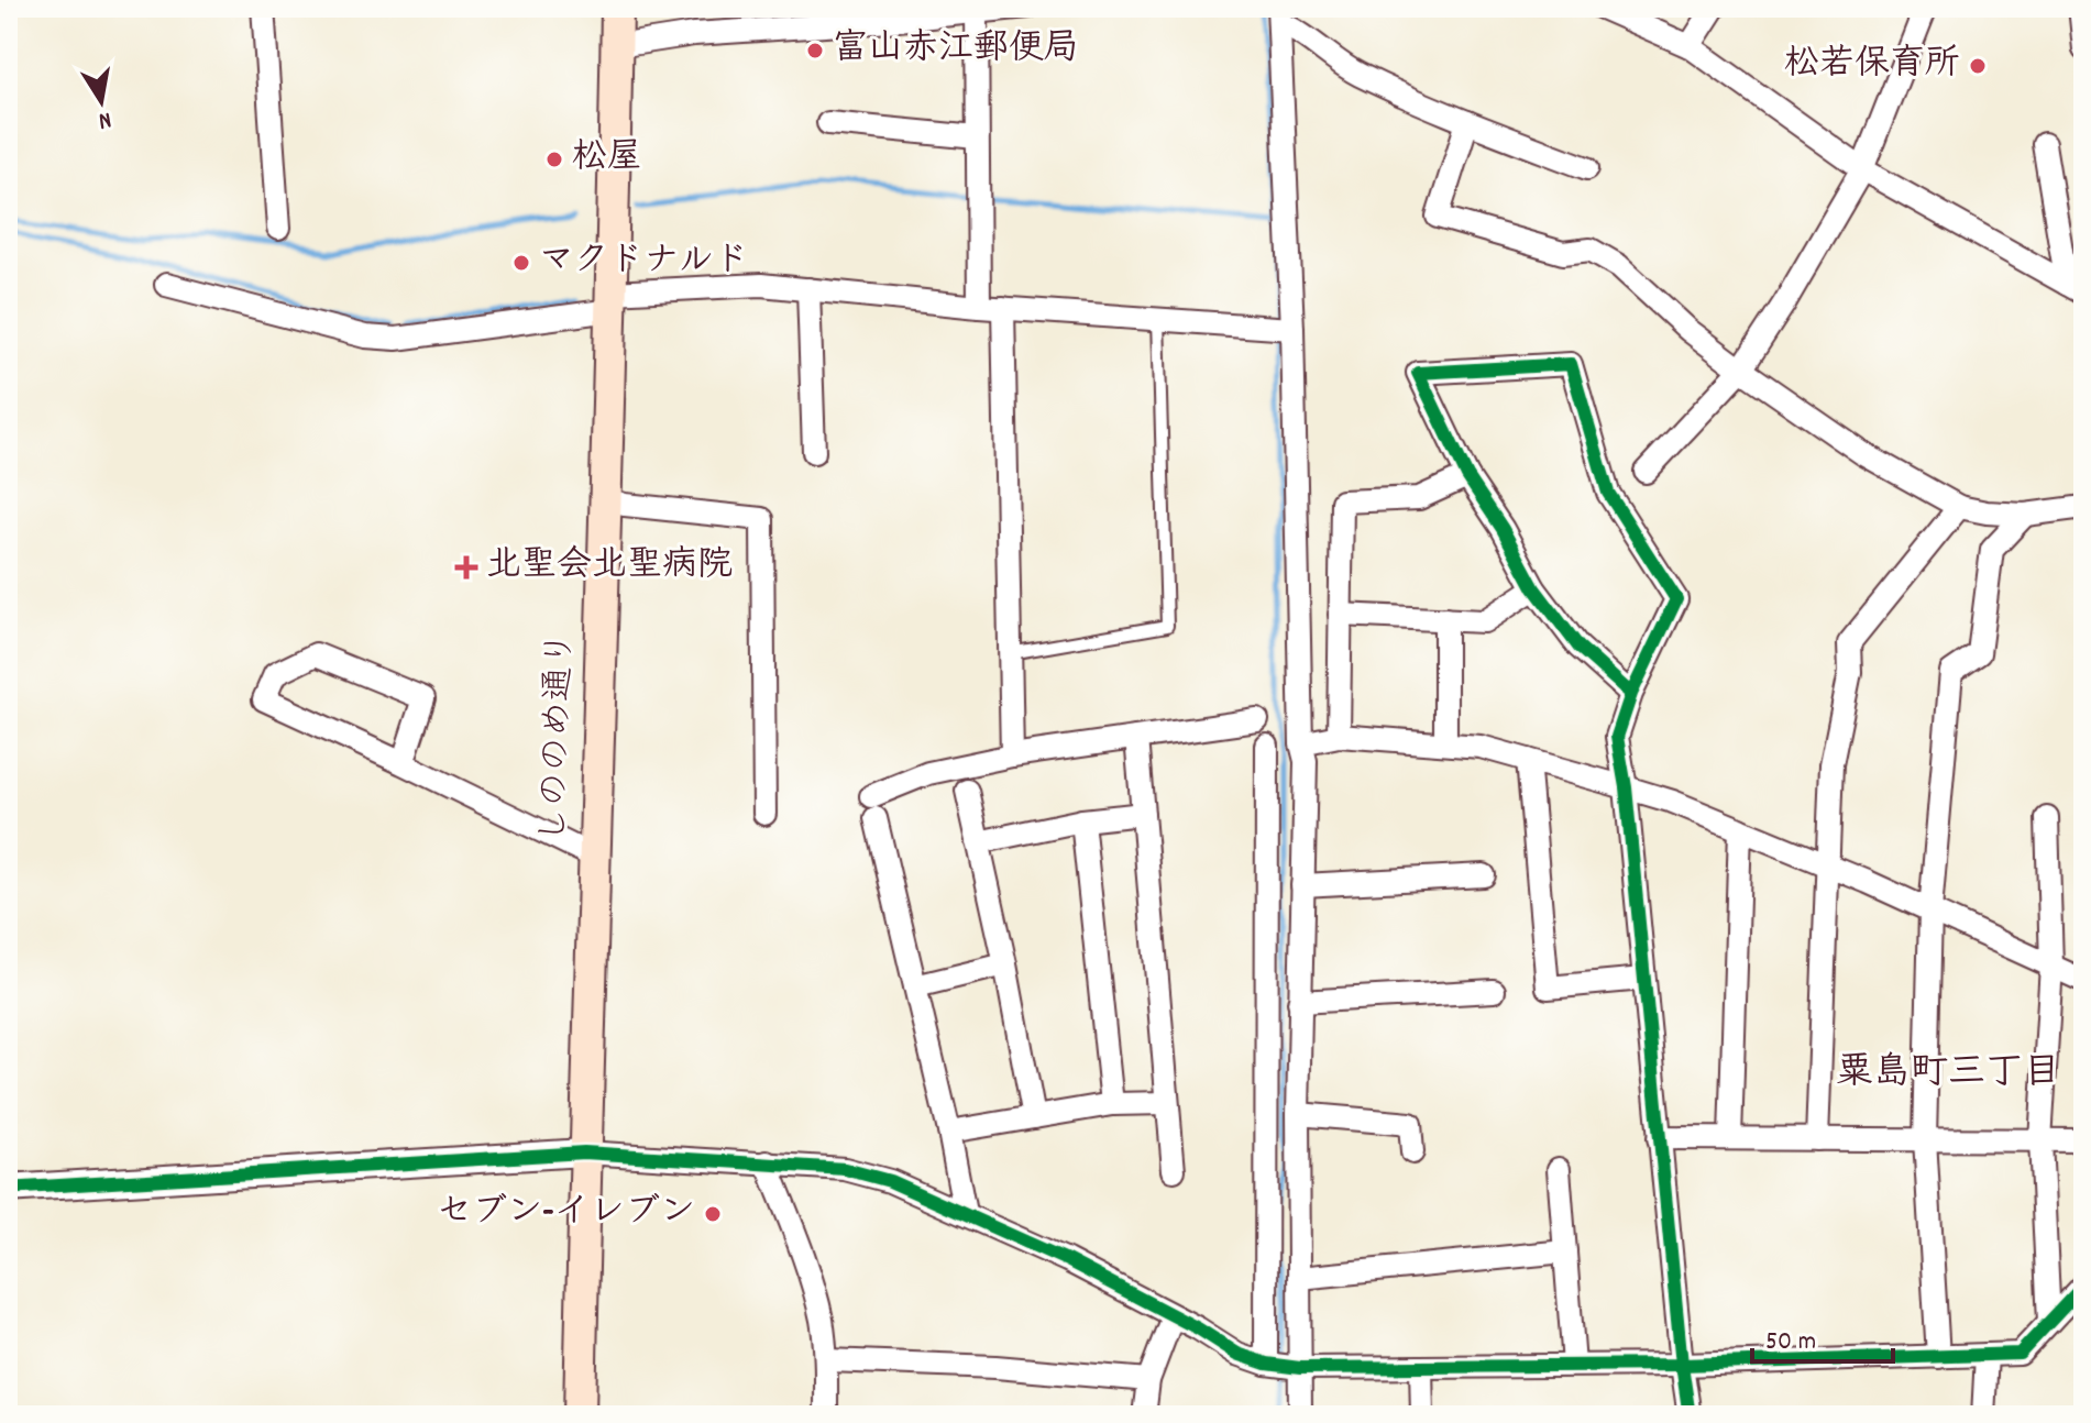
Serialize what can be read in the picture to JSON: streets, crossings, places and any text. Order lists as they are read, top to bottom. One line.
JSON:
{"streets":{"main road":["しののめ通り"]},"districts":["粟島町三丁目"],"places":{"other":["富山赤江郵便局","松若保育所","松屋","マクドナルド","セブン-イレブン"],"health":["北聖会北聖病院"]},"scale_bar":"50 m","north":"bottom"}
